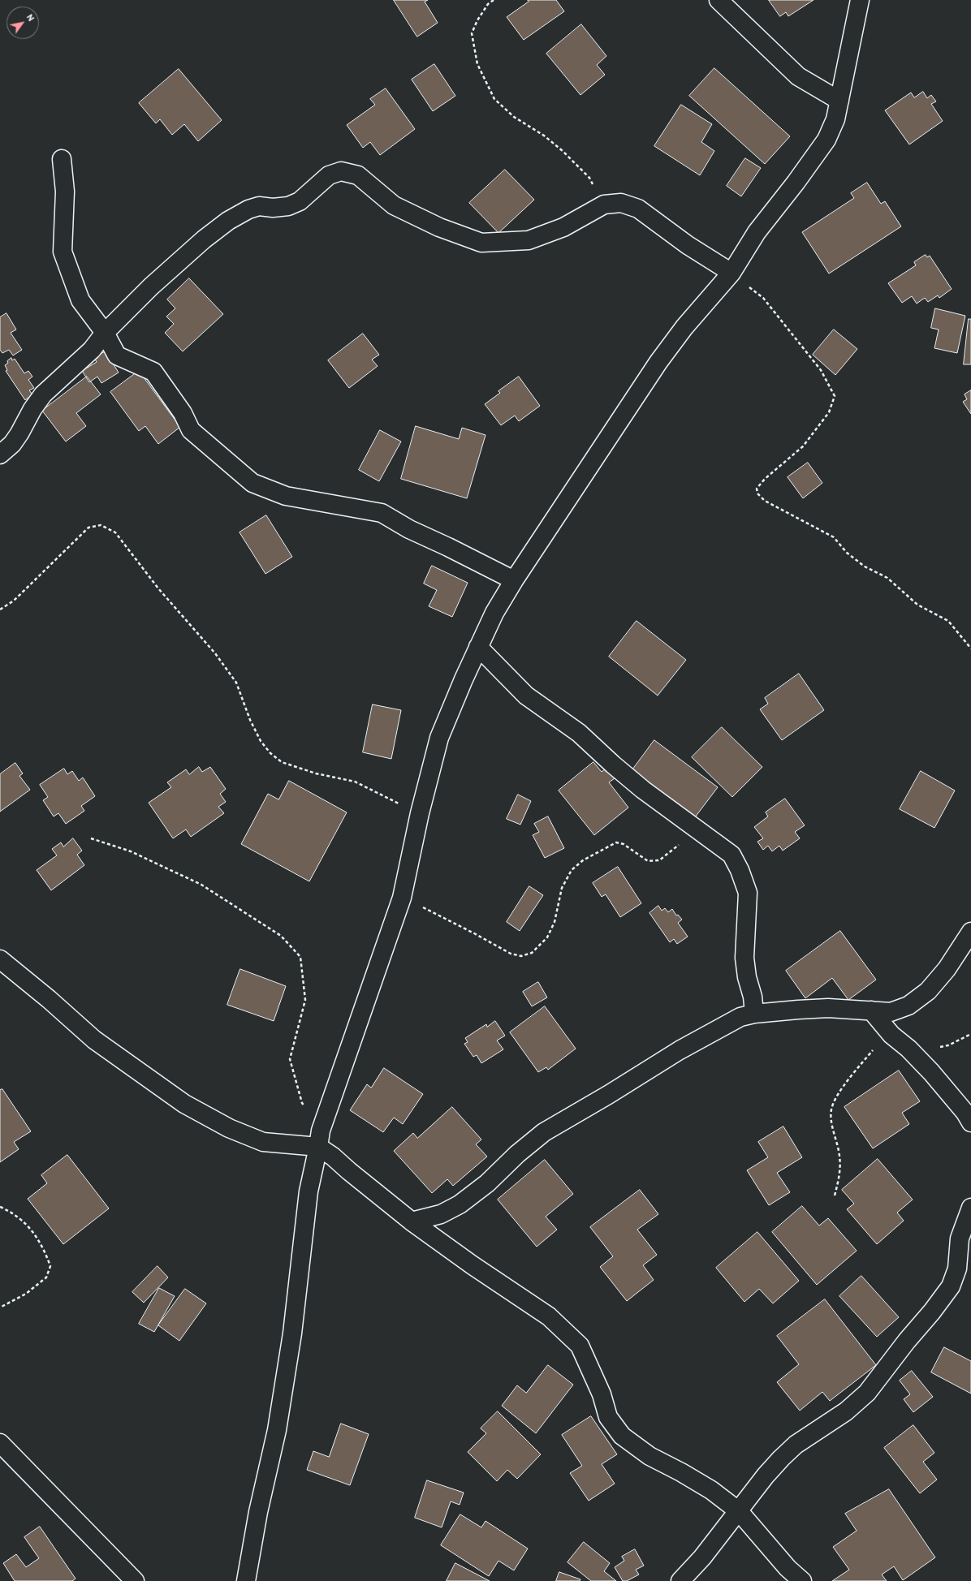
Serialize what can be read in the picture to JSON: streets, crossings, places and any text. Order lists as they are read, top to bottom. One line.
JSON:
{"north":"top right"}
